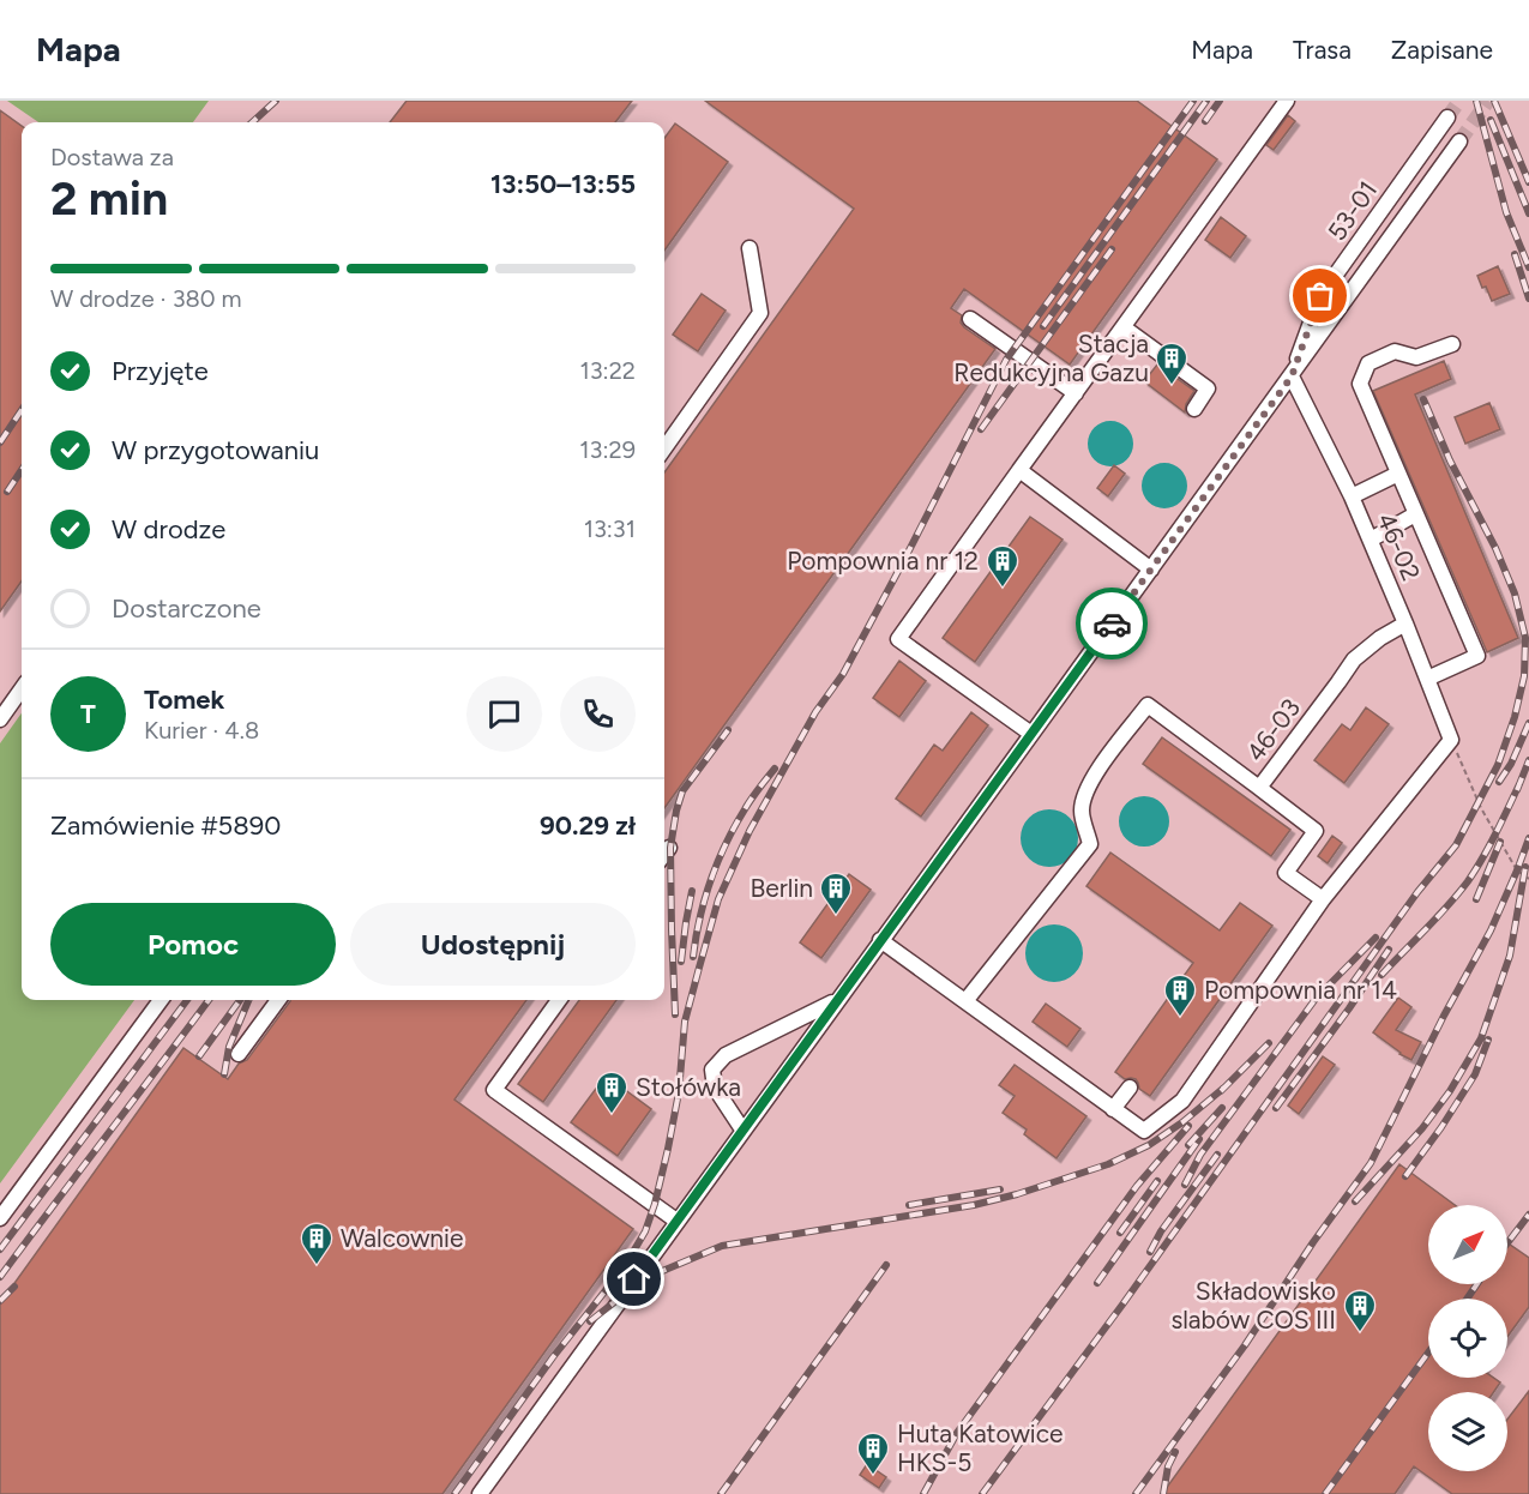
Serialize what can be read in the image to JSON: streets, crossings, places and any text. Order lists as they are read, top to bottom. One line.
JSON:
{"streets":{"lane":["53-01","46-02","46-03"]},"crossings":[["53-01","46-02"],["46-02","46-03"]],"places":{"building":["Stacja Redukcyjna Gazu","Pompownia nr 12","Berlin","Pompownia nr 14","Stołówka","Walcownie","Składowisko slabów COS III","Huta Katowice HKS-5"]},"north":"top right","page":{"header":"Mapa","nav":["Mapa","Trasa","Zapisane"],"heading":["2 min","Dostawa za","13:50–13:55"],"panel":["Tomek","Kurier · 4.8","Zamówienie #5890","90.29 zł"],"bar":"W drodze · 380 m","list":[["Przyjęte","13:22"],["W przygotowaniu","13:29"],["W drodze","13:31"],"Dostarczone"],"round":"T","buttons":["Pomoc","Udostępnij"]}}
